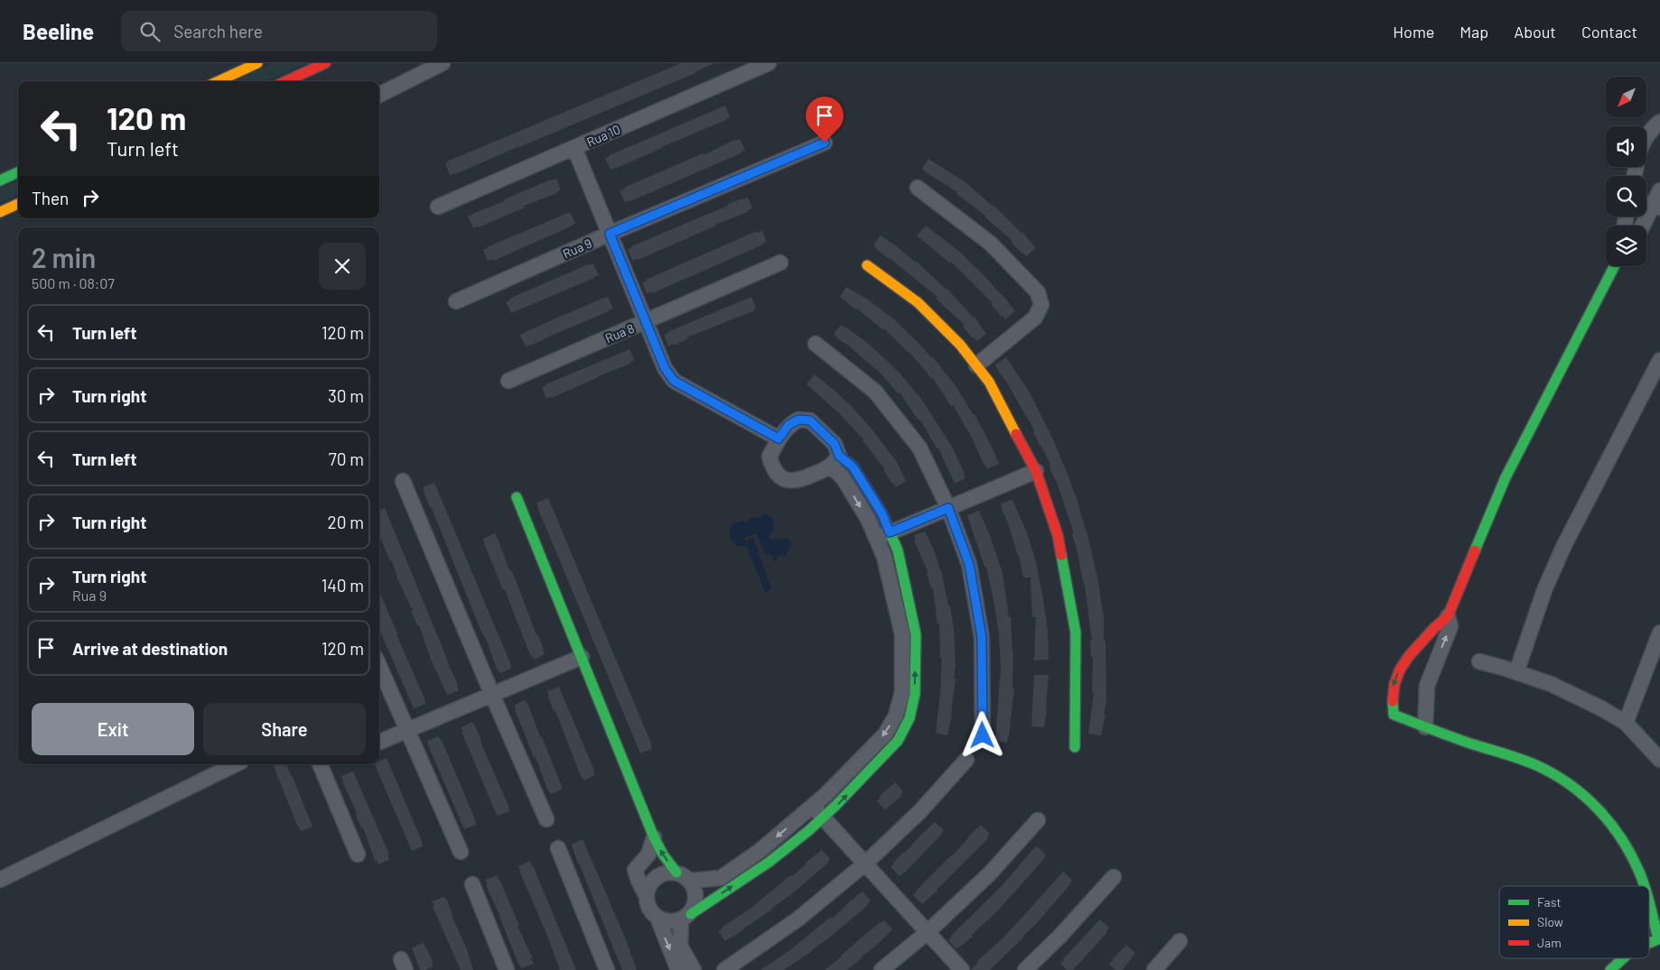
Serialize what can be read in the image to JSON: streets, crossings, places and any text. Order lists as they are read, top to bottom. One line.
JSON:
{"streets":{"street":["Rua 10","Rua 9","Rua 8"]},"legend":["Fast","Slow","Jam"],"north":"bottom left","page":{"header":"Beeline","search":"Search here","nav":["Home","Map","About","Contact"],"turn":["120 m","Turn left"],"then":"Then","heading":["2 min","500 m · 08:07"],"list":[{"name":"Turn left","value":"120 m"},{"name":"Turn right","value":"30 m"},{"name":"Turn left","value":"70 m"},{"name":"Turn right","value":"20 m"},{"name":"Turn right","note":"Rua 9","value":"140 m"},{"name":"Arrive at destination","value":"120 m"}],"buttons":["Exit","Share"]}}
